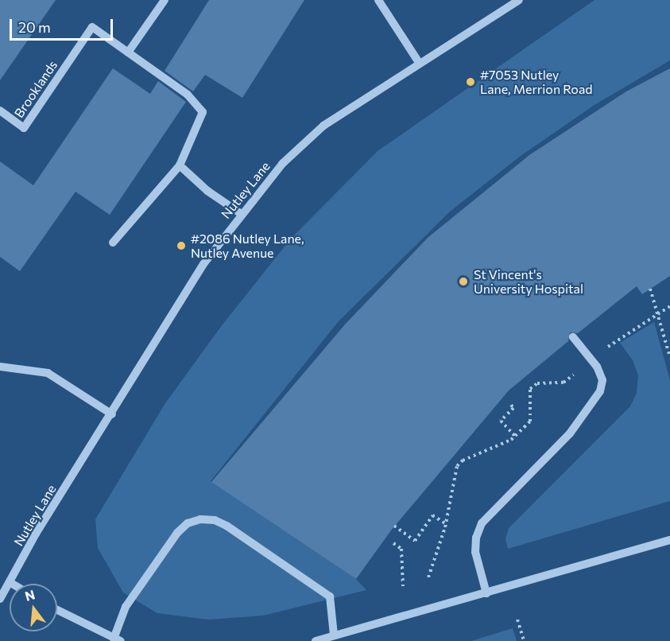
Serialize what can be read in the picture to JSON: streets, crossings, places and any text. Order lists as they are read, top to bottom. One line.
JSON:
{"streets":{"street":["Brooklands","Nutley Lane"]},"places":["#7053 Nutley Lane, Merrion Road","#2086 Nutley Lane, Nutley Avenue","St Vincent's University Hospital"],"scale_bar":"20 m","north":"top"}
